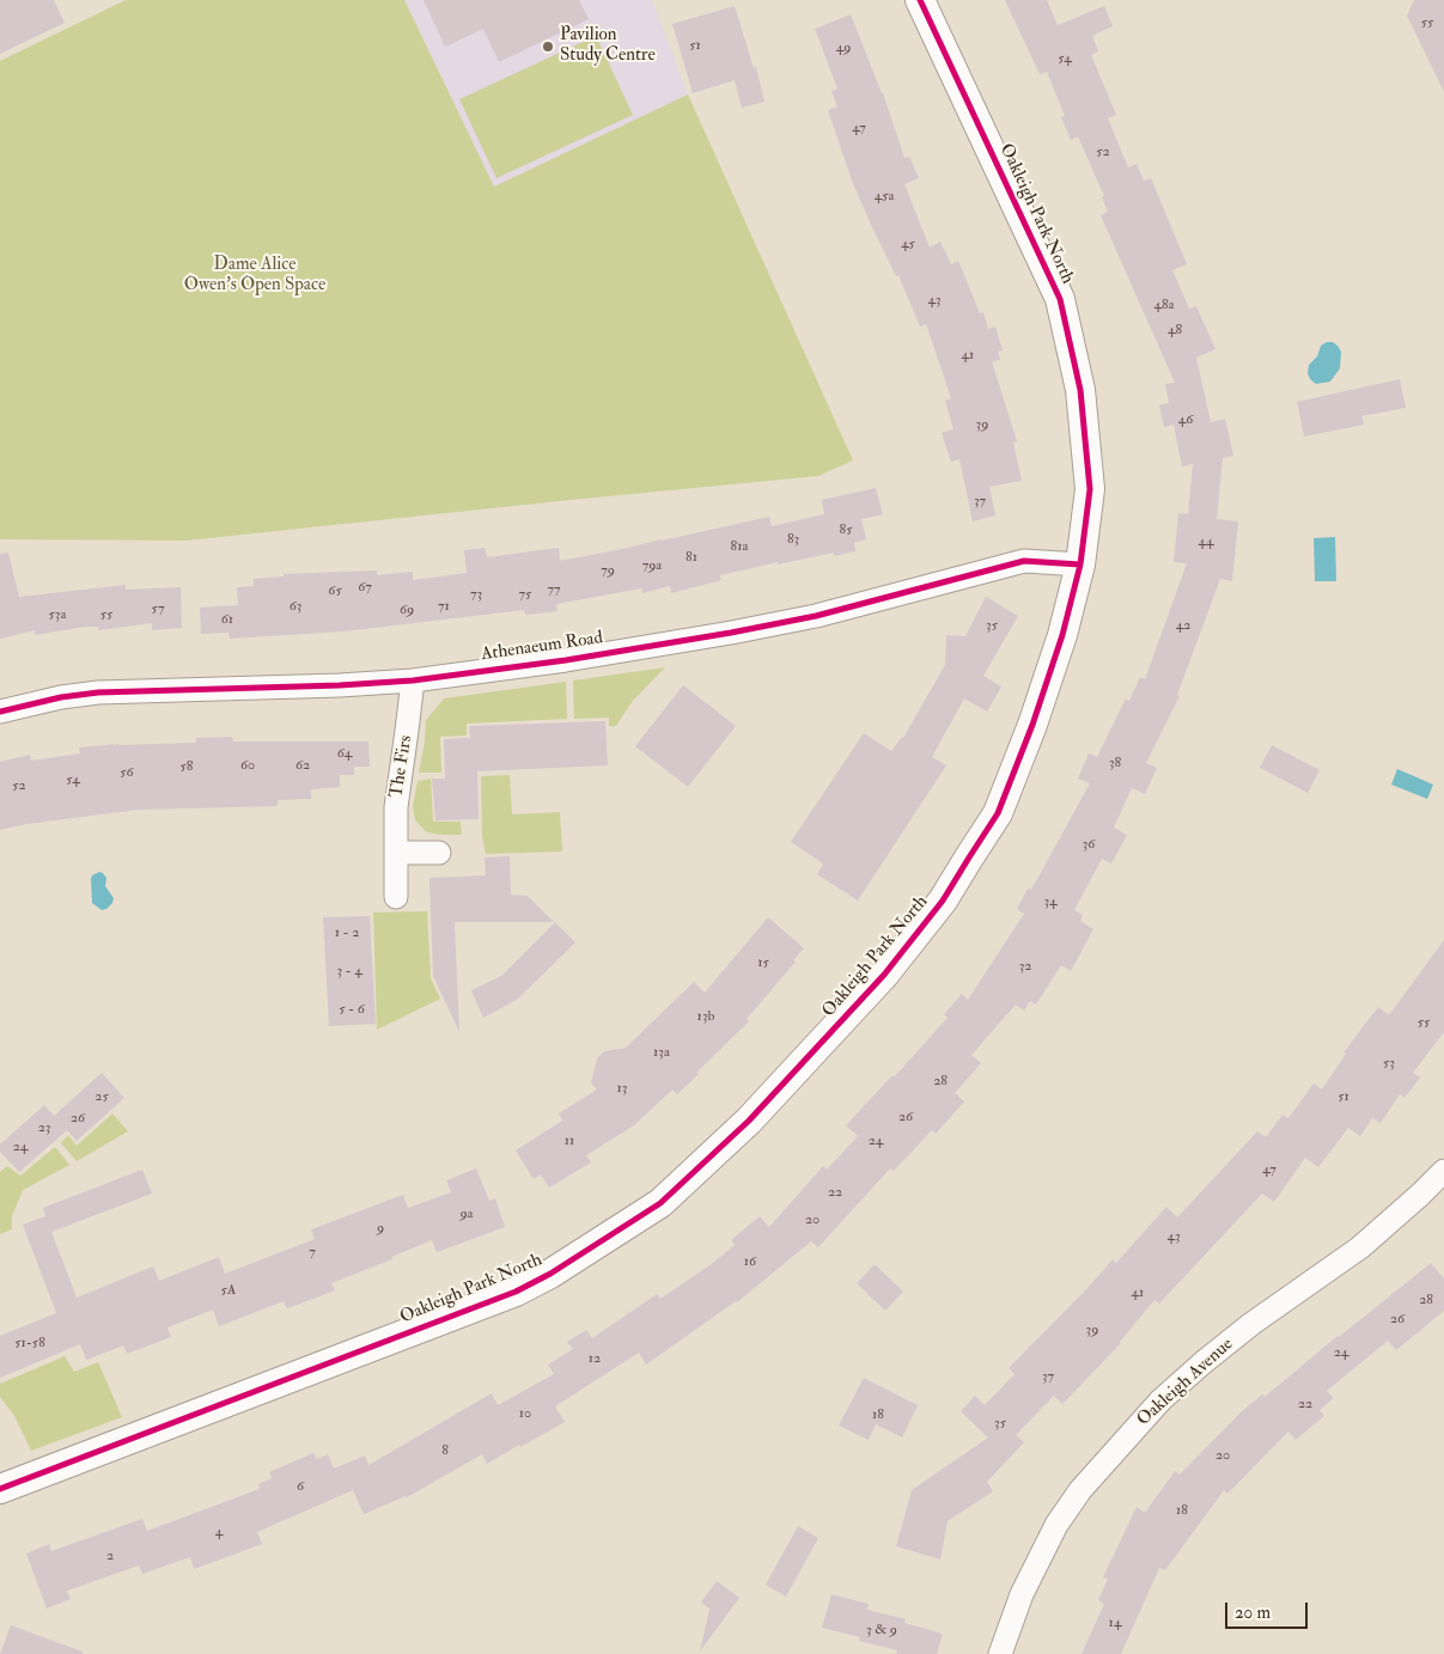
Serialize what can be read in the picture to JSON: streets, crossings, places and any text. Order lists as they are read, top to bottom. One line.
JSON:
{"streets":{"street":["Oakleigh Park North","Athenaeum Road","The Firs","Oakleigh Avenue"]},"crossings":[["Oakleigh Park North","Athenaeum Road"],["Athenaeum Road","The Firs"]],"parks":["Dame Alice Owen's Open Space"],"places":["Pavilion Study Centre"],"house_numbers":["55","51","49","54","47","52","45a","45","43","48a","48","41","46","39","37","85","83","44","81a","81","79a","79","67","77","65","73","75","63","71","57","69","53a","55","61","35","42","64","38","60","62","58","56","54","52","36","34","1 - 2","15","32","3 - 4","5 - 6","13b","55","13a","53","28","13","25","51","26","26","23","11","24","24","47","22","9a","20","9","43","7","16","5A","41","28","26","39","51-58","24","12","37","22","10","18","35","8","20","6","18","4","2","14","3 & 9"],"scale_bar":"20 m"}
